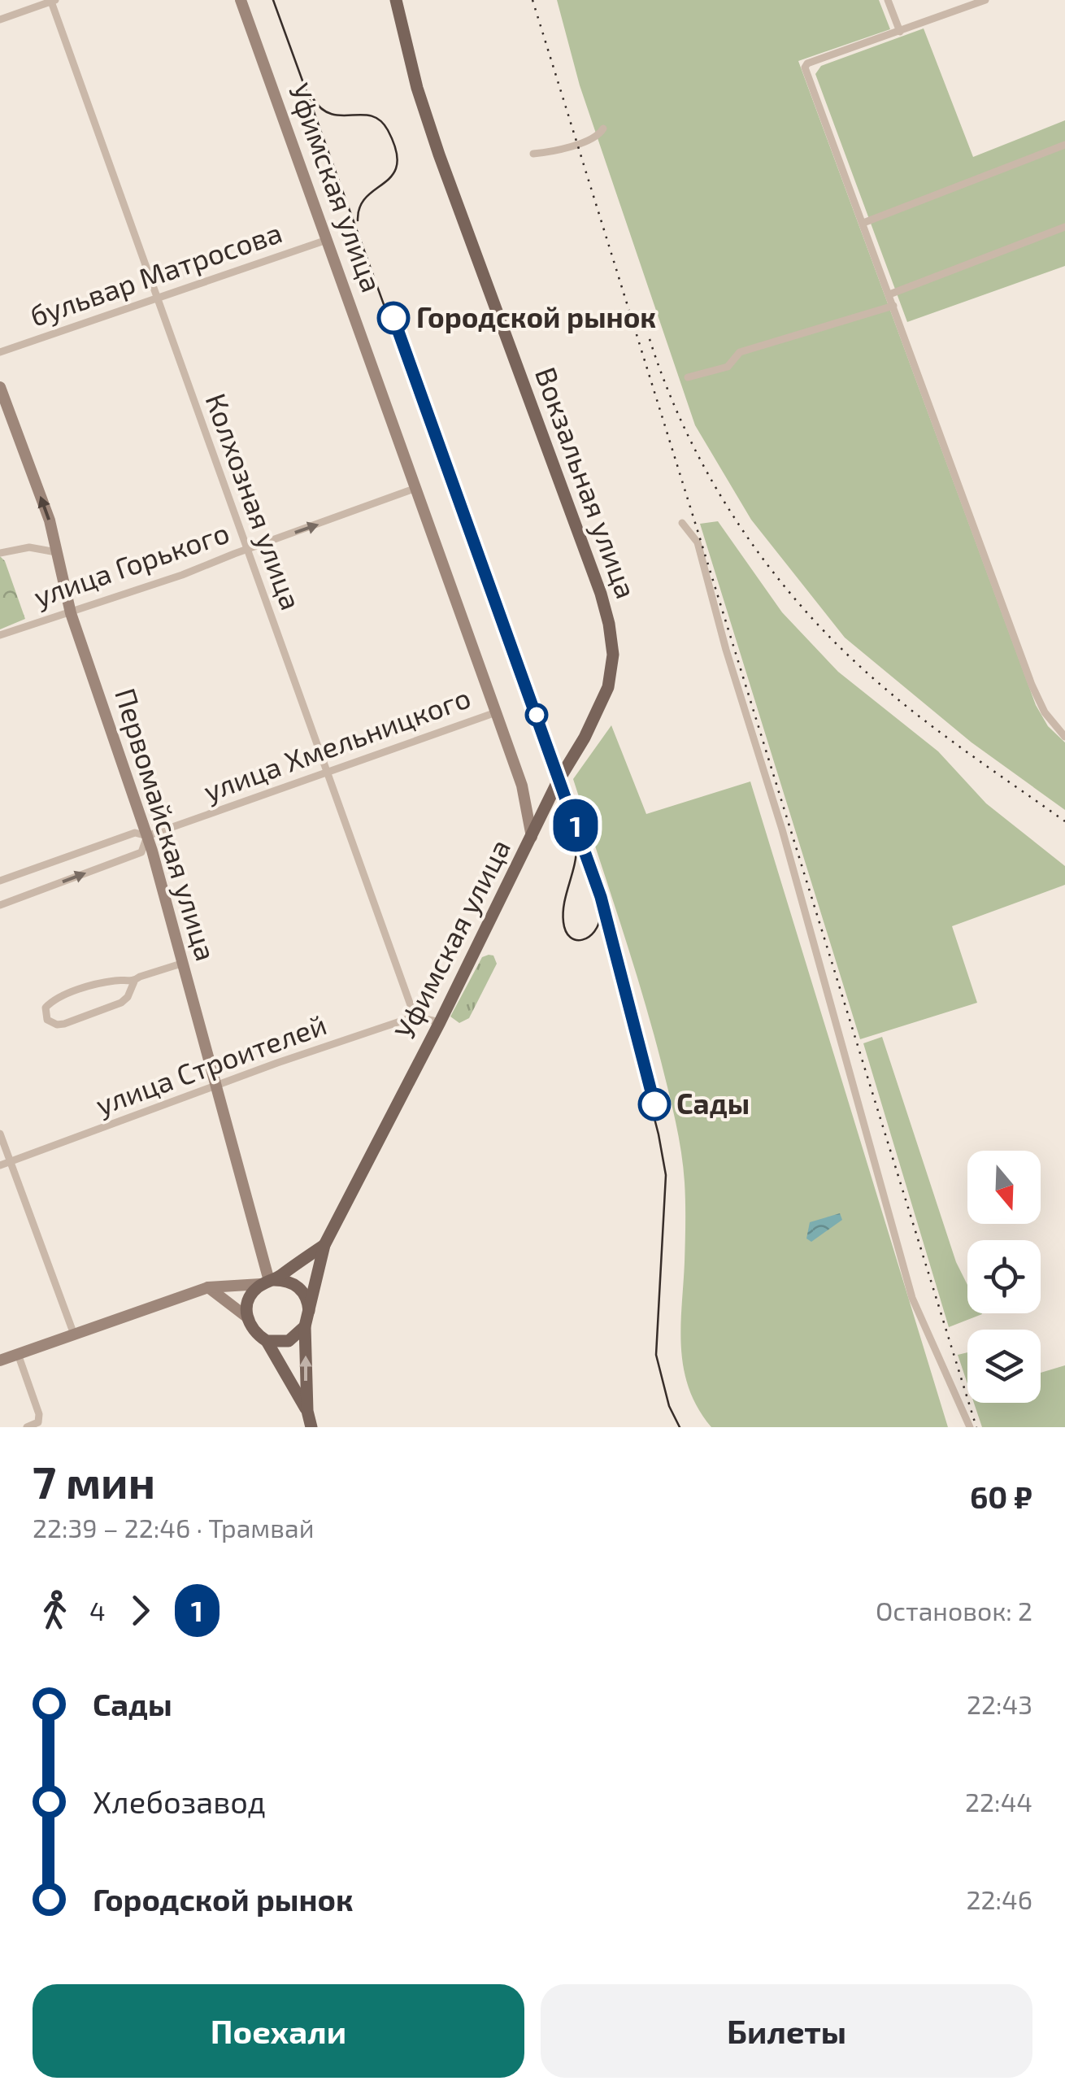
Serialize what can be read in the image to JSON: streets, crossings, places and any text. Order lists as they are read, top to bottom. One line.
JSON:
{"streets":{"main road":["Уфимская улица","Вокзальная улица"],"street":["бульвар Матросова","Колхозная улица","улица Горького","улица Хмельницкого","Первомайская улица","улица Строителей"]},"crossings":[["Уфимская улица","бульвар Матросова"],["Уфимская улица","Вокзальная улица"],["Уфимская улица","улица Горького"],["Уфимская улица","улица Хмельницкого"],["бульвар Матросова","Колхозная улица"],["Колхозная улица","улица Горького"],["Колхозная улица","улица Хмельницкого"],["Колхозная улица","улица Строителей"],["улица Горького","Первомайская улица"],["улица Хмельницкого","Первомайская улица"],["Первомайская улица","улица Строителей"]],"one_way":["улица Горького"],"places":["Городской рынок","Сады"],"lines":["tram line 1"],"north":"bottom","page":{"on_map":"1","heading":["7 мин","22:39 – 22:46 · Трамвай","60 ₽"],"legs":["4","1","Остановок: 2"],"list":[{"name":"Сады","value":"22:43"},{"name":"Хлебозавод","value":"22:44"},{"name":"Городской рынок","value":"22:46"}],"buttons":["Поехали","Билеты"]}}
